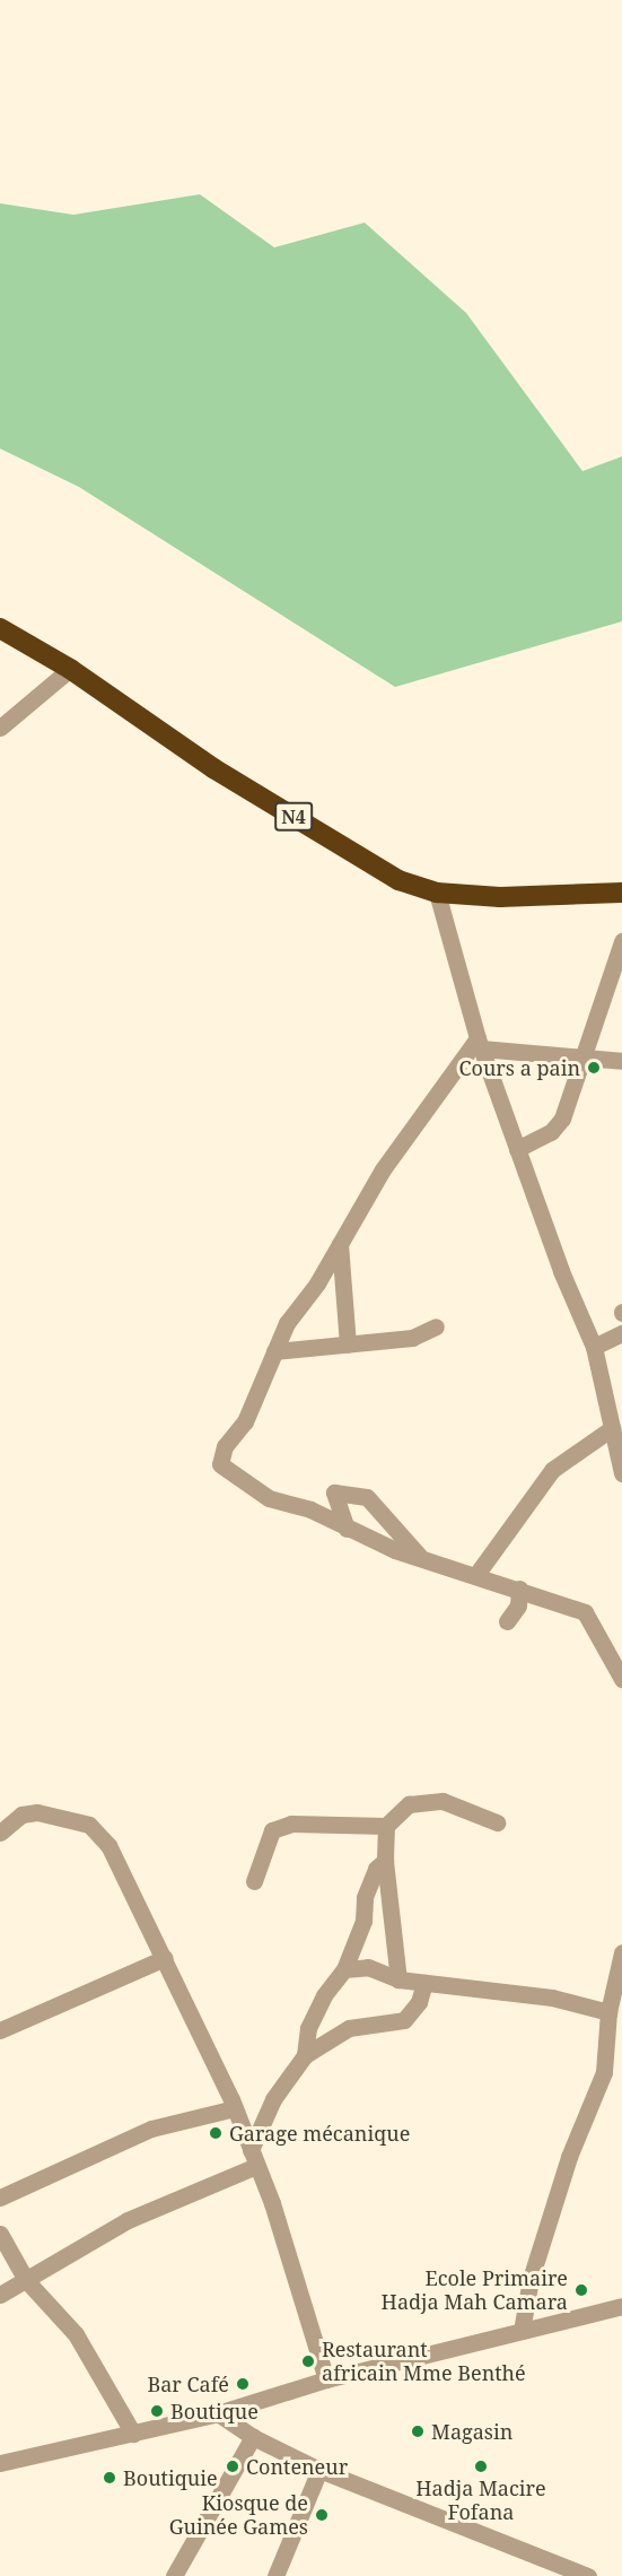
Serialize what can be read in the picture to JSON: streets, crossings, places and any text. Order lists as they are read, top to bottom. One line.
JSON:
{"streets":{"highway":["N4"]},"places":["Cours a pain","Garage mécanique","Ecole Primaire Hadja Mah Camara","Restaurant africain Mme Benthé","Bar Café","Boutique","Magasin","Conteneur","Hadja Macire Fofana","Boutiquie","Kiosque de Guinée Games"]}
